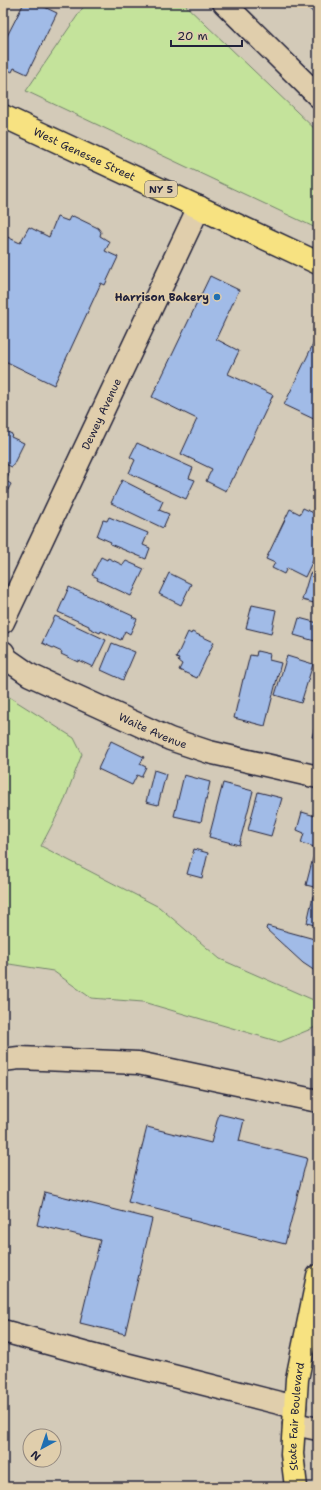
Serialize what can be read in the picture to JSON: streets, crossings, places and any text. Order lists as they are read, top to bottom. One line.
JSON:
{"streets":{"main road":["West Genesee Street","NY 5","State Fair Boulevard"],"street":["Dewey Avenue","Waite Avenue"]},"crossings":[["West Genesee Street","Dewey Avenue"]],"places":["Harrison Bakery"],"scale_bar":"20 m","north":"bottom left"}
